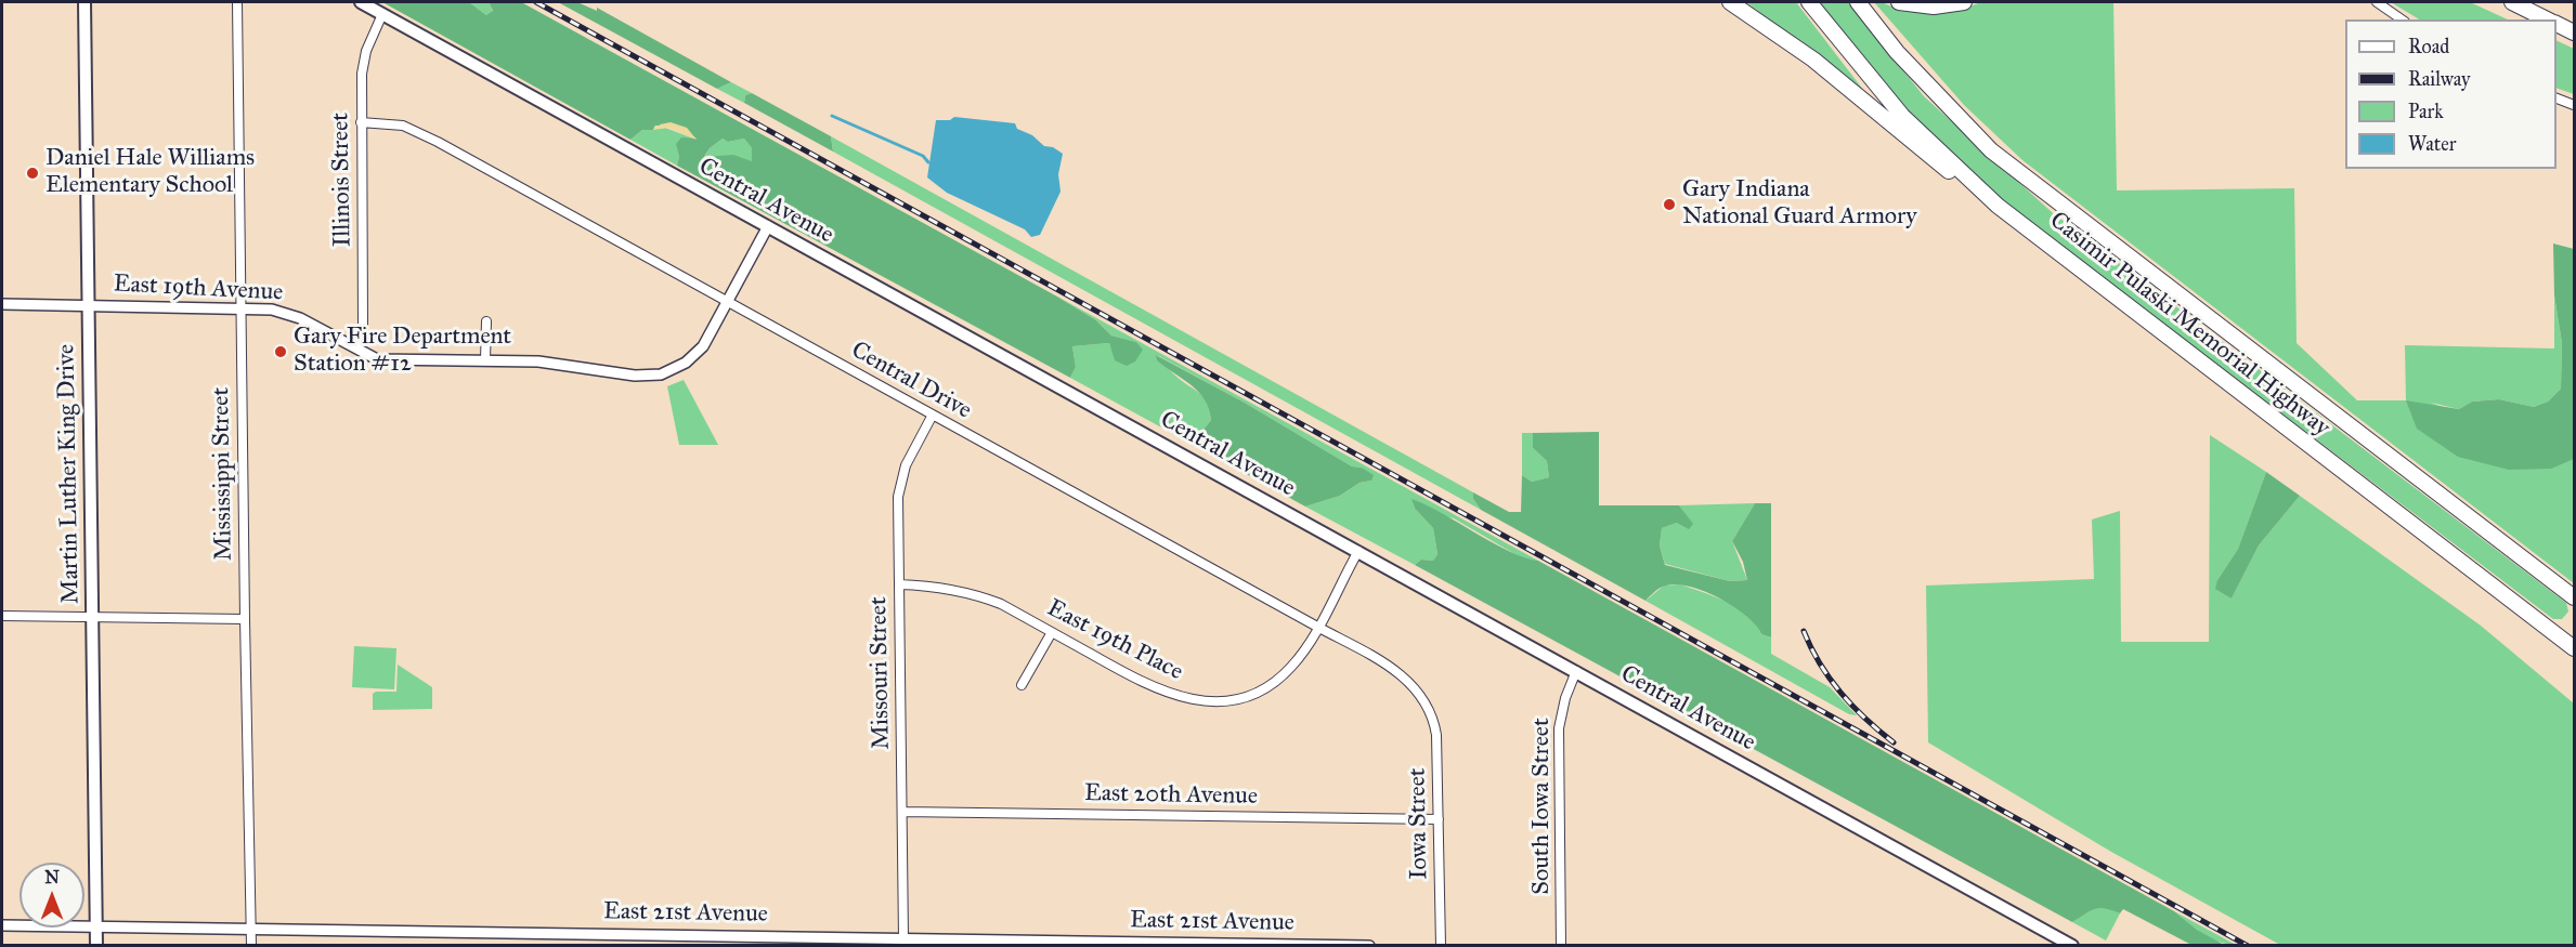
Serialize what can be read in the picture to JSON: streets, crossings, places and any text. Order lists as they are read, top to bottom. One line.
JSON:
{"streets":{"highway":["Casimir Pulaski Memorial Highway"],"main road":["Central Avenue","Martin Luther King Drive"],"street":["Illinois Street","East 19th Avenue","Central Drive","Mississippi Street","East 19th Place","Missouri Street","East 20th Avenue","South Iowa Street","Iowa Street","East 21st Avenue"]},"crossings":[["Illinois Street","Central Avenue"],["Illinois Street","East 19th Avenue"],["Illinois Street","Central Drive"],["Central Avenue","East 19th Avenue"],["Central Avenue","East 19th Place"],["Central Avenue","South Iowa Street"],["East 19th Avenue","Central Drive"],["East 19th Avenue","Martin Luther King Drive"],["East 19th Avenue","Mississippi Street"],["Central Drive","East 19th Place"],["Central Drive","Missouri Street"],["Central Drive","Iowa Street"],["Martin Luther King Drive","East 21st Avenue"],["Mississippi Street","East 21st Avenue"],["East 19th Place","Missouri Street"],["Missouri Street","East 20th Avenue"],["Missouri Street","East 21st Avenue"],["East 20th Avenue","Iowa Street"]],"places":["Daniel Hale Williams Elementary School","Gary Indiana National Guard Armory","Gary Fire Department Station #12"],"legend":["Road","Railway","Park","Water"],"north":"top"}
